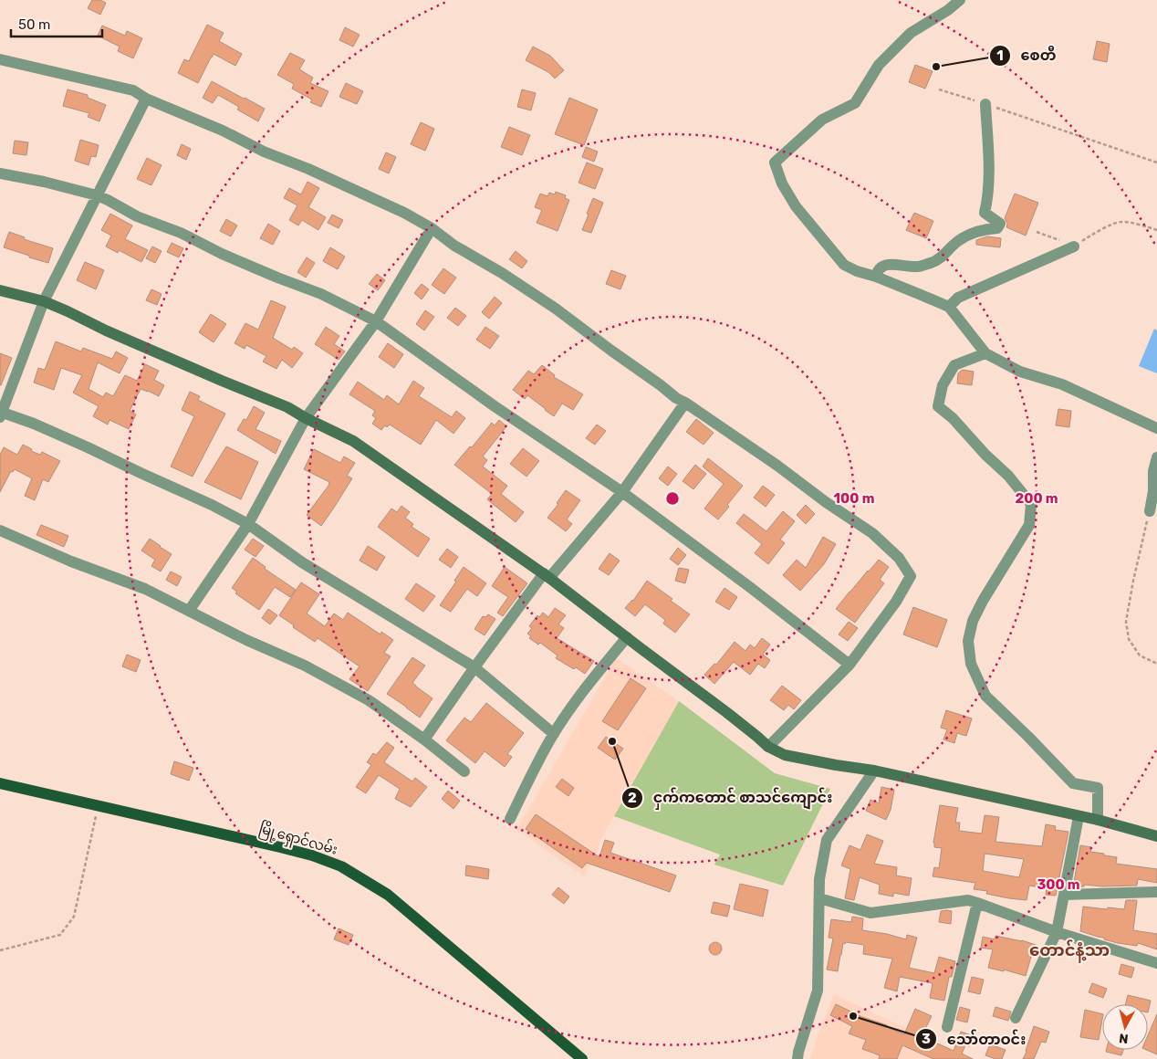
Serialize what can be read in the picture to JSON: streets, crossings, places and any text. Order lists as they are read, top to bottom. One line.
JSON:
{"streets":{"main road":["မြို့ရှောင်လမ်း"]},"districts":["တောင်နံ့သာ"],"places":["စေတီ","ငှက်ကတောင် စာသင်ကျောင်း","သော်တာဝင်း"],"scale_bar":"50 m","north":"bottom","rings":["100 m","200 m","300 m"]}
